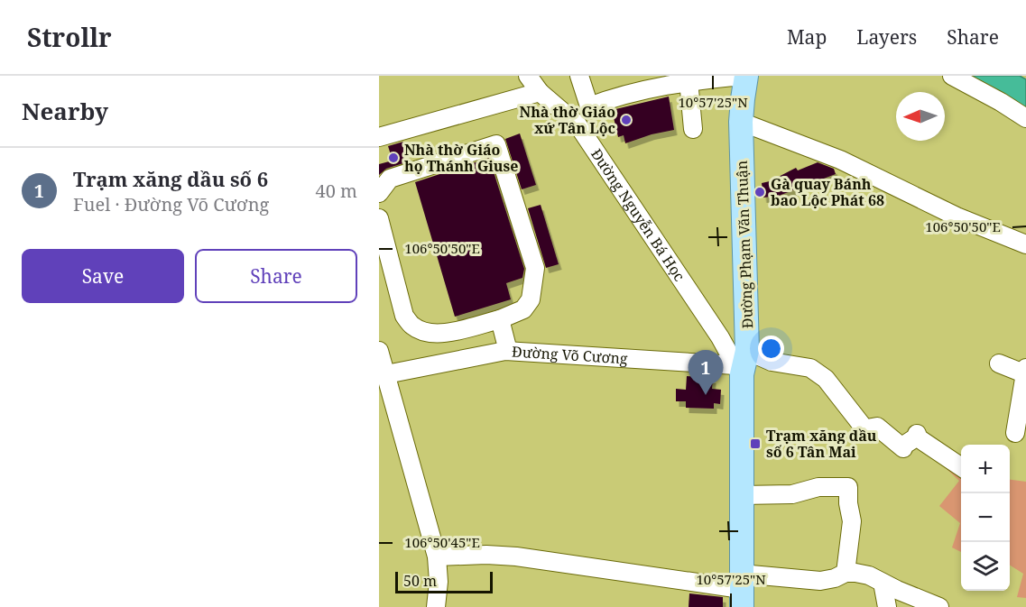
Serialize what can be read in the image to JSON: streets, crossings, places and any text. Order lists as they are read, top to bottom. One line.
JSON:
{"streets":{"main road":["Đường Phạm Văn Thuận"],"street":["Đường Nguyễn Bá Học","Đường Võ Cương"]},"crossings":[["Đường Nguyễn Bá Học","Đường Phạm Văn Thuận"],["Đường Nguyễn Bá Học","Đường Võ Cương"],["Đường Phạm Văn Thuận","Đường Võ Cương"]],"places":{"other":["Nhà thờ Giáo xứ Tân Lộc","Nhà thờ Giáo họ Thánh Giuse","Gà quay Bánh bao Lộc Phát 68"],"transit":["Trạm xăng dầu số 6 Tân Mai"]},"scale_bar":"50 m","north":"left","page":{"header":"Strollr","nav":["Map","Layers","Share"],"heading":"Nearby","list":[{"mark":"1","name":"Trạm xăng dầu số 6","note":"Fuel · Đường Võ Cương","value":"40 m"}],"buttons":["Save","Share"],"pins":"1","map_buttons":["+","−"],"scale":"50 m"},"coordinates":["10°57'25\"N","106°50'50\"E","106°50'45\"E"]}
